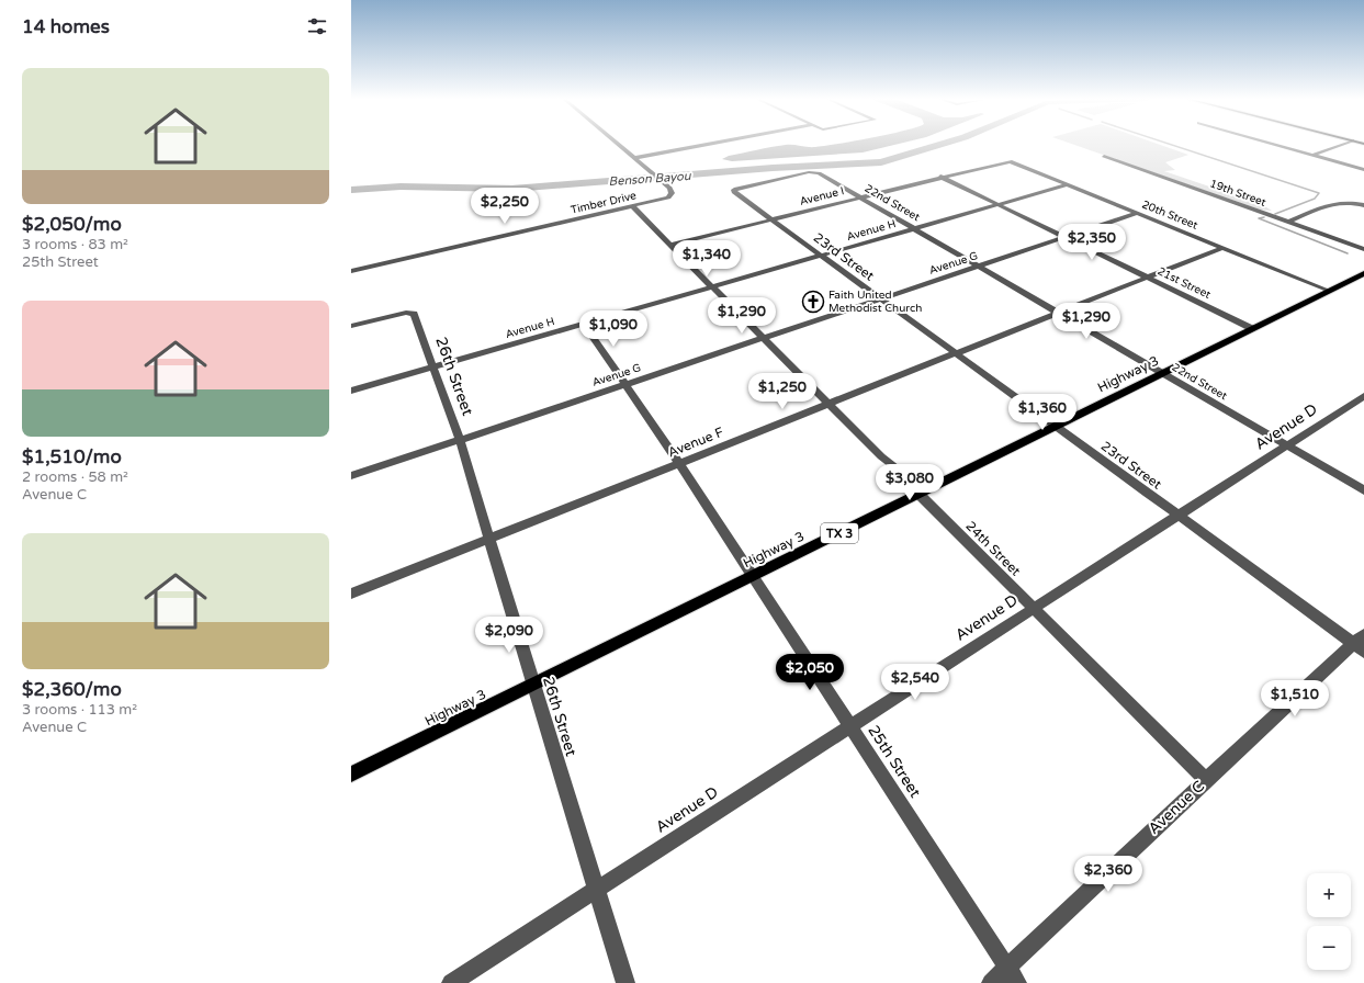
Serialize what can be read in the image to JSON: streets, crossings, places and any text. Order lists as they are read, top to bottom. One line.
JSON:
{"streets":{"main road":["Highway 3","TX 3"],"street":["19th Street","Avenue I","Timber Drive","22nd Street","20th Street","Avenue H","23rd Street","Avenue G","21st Street","26th Street","Avenue D","Avenue F","24th Street","25th Street","Avenue C"]},"crossings":[["Avenue I","22nd Street"],["Avenue I","20th Street"],["Avenue I","23rd Street"],["Avenue I","21st Street"],["Avenue I","24th Street"],["Timber Drive","24th Street"],["22nd Street","Avenue H"],["22nd Street","23rd Street"],["22nd Street","Avenue G"],["22nd Street","Highway 3"],["22nd Street","Avenue D"],["22nd Street","Avenue F"],["20th Street","Avenue H"],["20th Street","Avenue G"],["20th Street","Highway 3"],["20th Street","Avenue F"],["20th Street","TX 3"],["Avenue H","23rd Street"],["Avenue H","21st Street"],["Avenue H","26th Street"],["Avenue H","24th Street"],["Avenue H","25th Street"],["23rd Street","Avenue G"],["23rd Street","Highway 3"],["23rd Street","Avenue D"],["23rd Street","Avenue F"],["23rd Street","Avenue C"],["Avenue G","21st Street"],["Avenue G","26th Street"],["Avenue G","24th Street"],["Avenue G","25th Street"],["21st Street","Highway 3"],["21st Street","Avenue F"],["Highway 3","26th Street"],["Highway 3","TX 3"],["Highway 3","24th Street"],["Highway 3","25th Street"],["26th Street","Avenue D"],["26th Street","Avenue F"],["Avenue D","24th Street"],["Avenue D","25th Street"],["Avenue F","24th Street"],["Avenue F","25th Street"],["24th Street","Avenue C"],["25th Street","Avenue C"]],"water":["Benson Bayou"],"places":{"church":["Faith United Methodist Church"]},"page":{"heading":"14 homes","list":[{"name":"$2,050/mo","note":"3 rooms · 83 m² · 25th Street"},{"name":"$1,510/mo","note":"2 rooms · 58 m² · Avenue C"},{"name":"$2,360/mo","note":"3 rooms · 113 m² · Avenue C"}],"price":["$2,250","$2,350","$1,340","$1,290","$1,290","$1,090","$1,250","$1,360","$3,080","$2,090","$2,050","$2,540","$1,510","$2,360"],"map_buttons":["+","−"]}}
